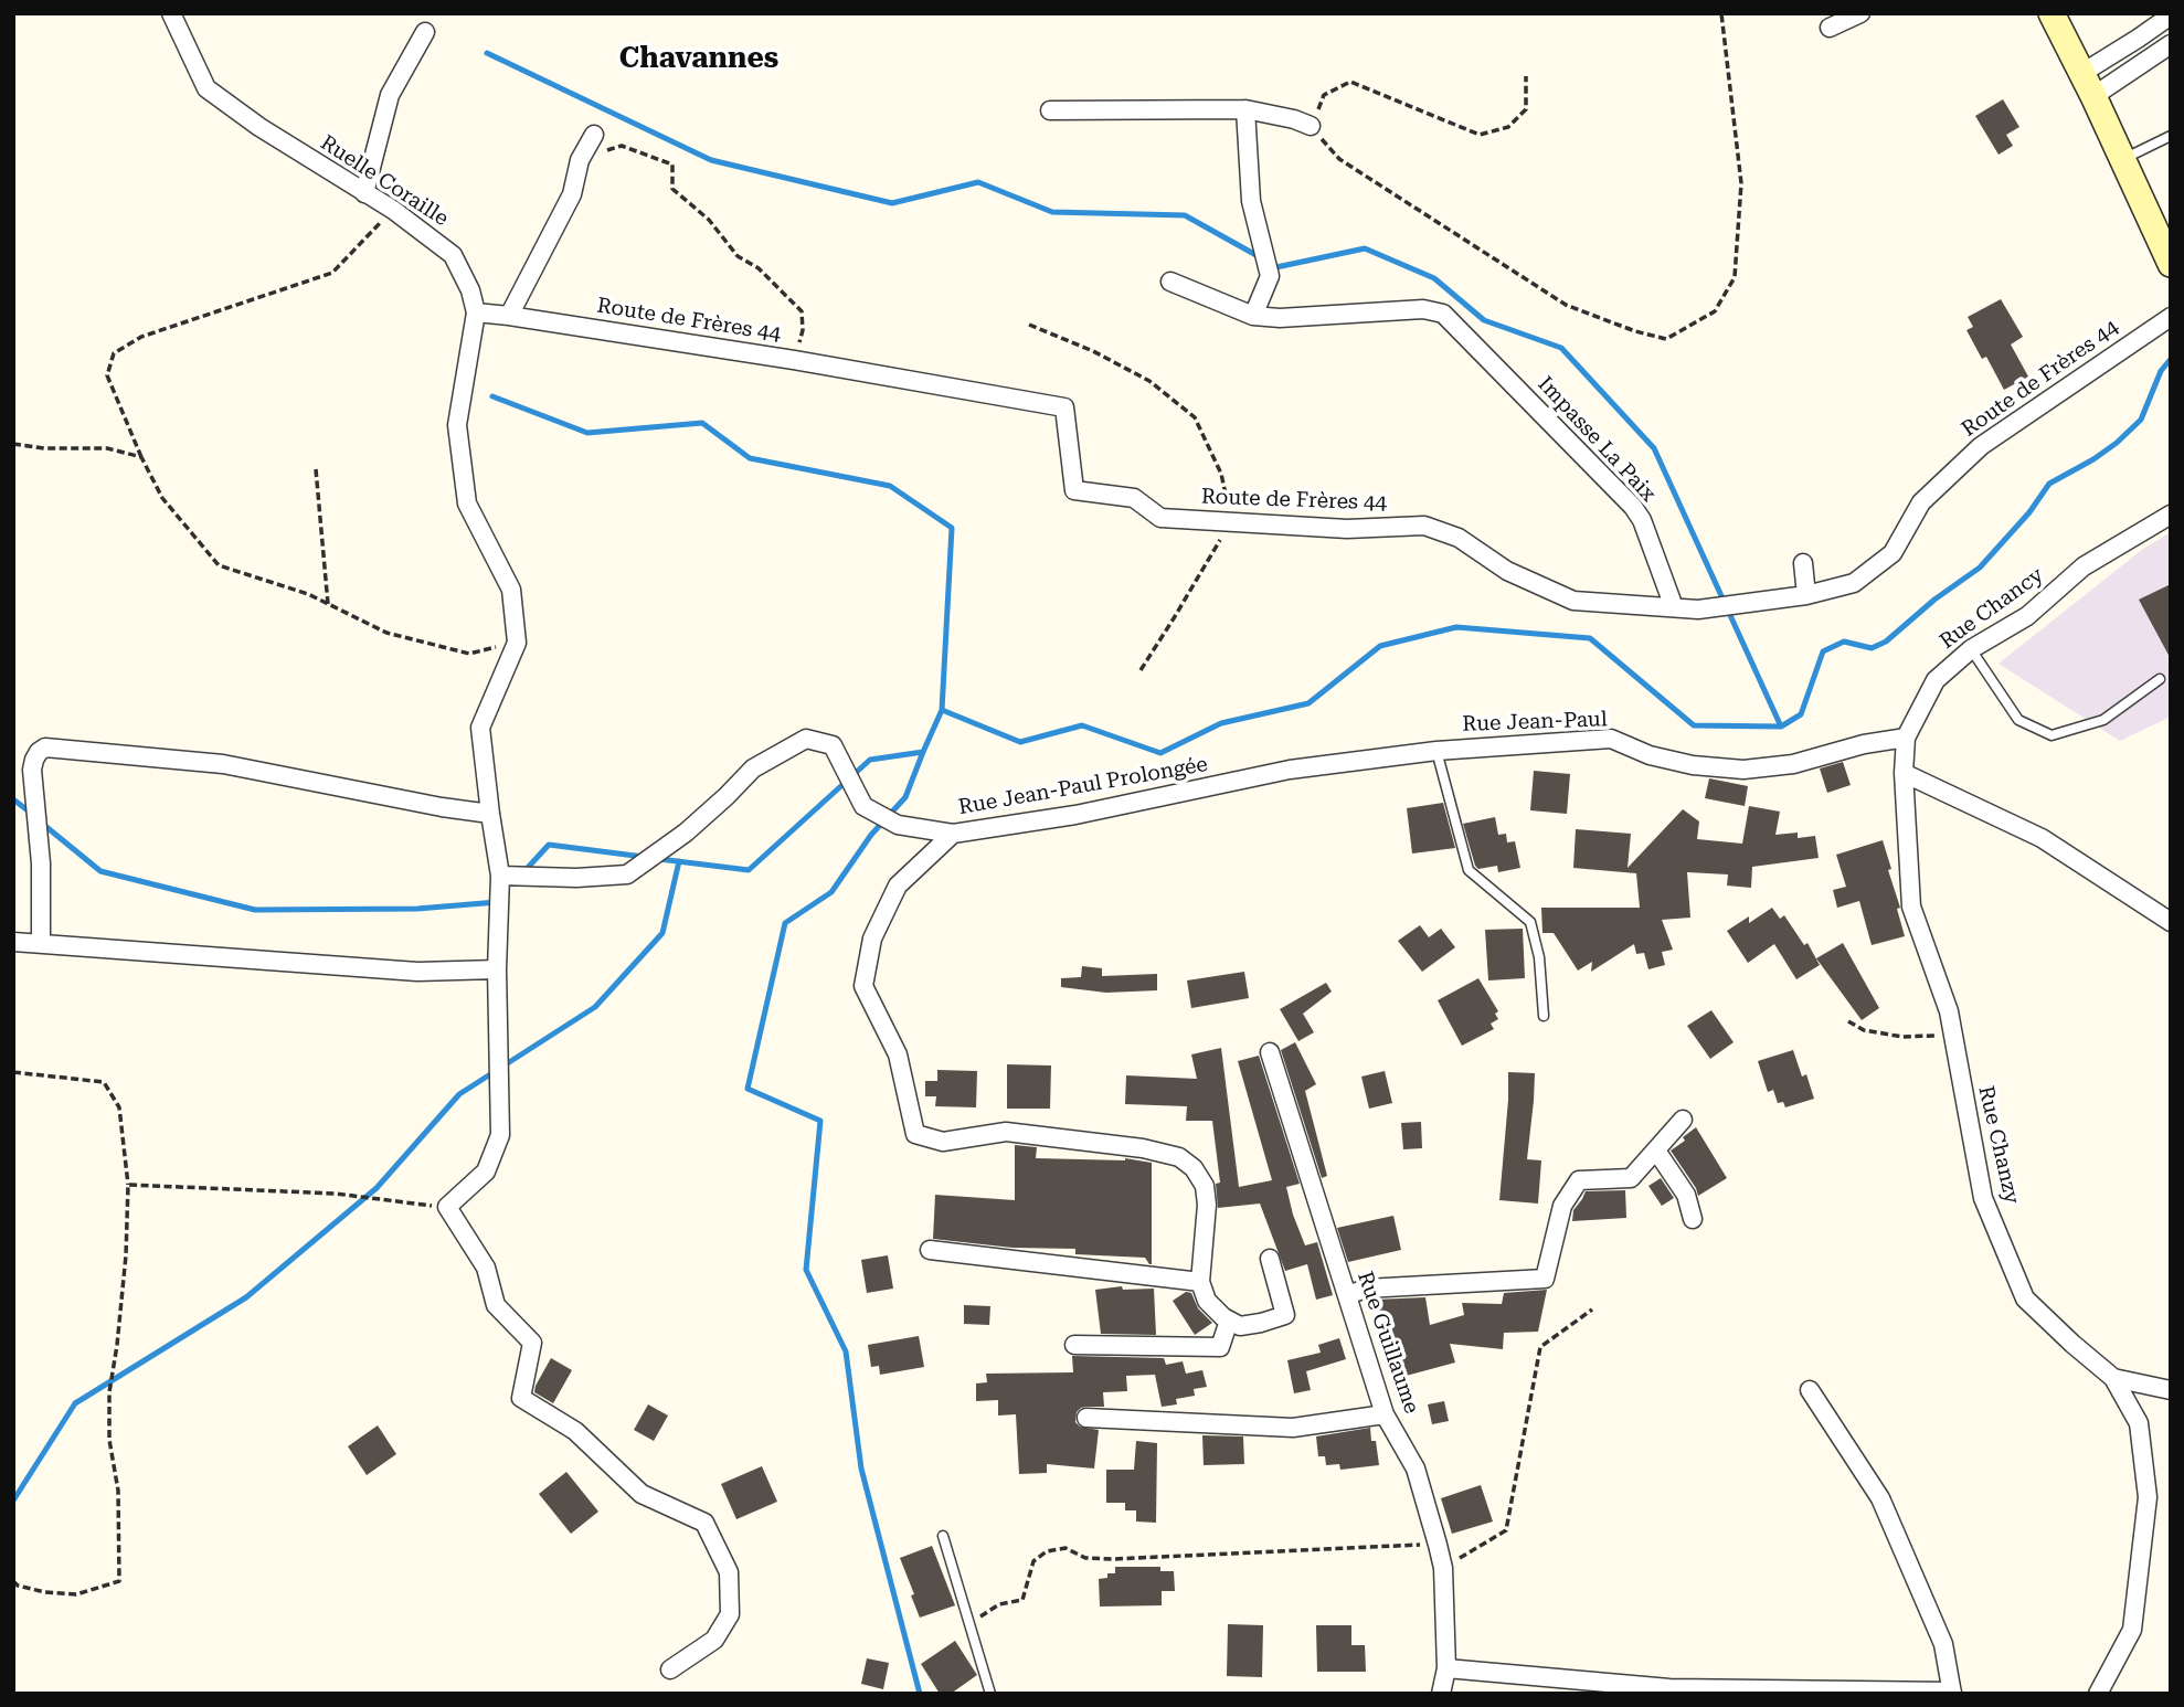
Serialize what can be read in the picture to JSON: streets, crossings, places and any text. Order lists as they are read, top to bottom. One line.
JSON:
{"streets":{"street":["Ruelle Coraille","Route de Frères 44","Impasse La Paix","Rue Chancy","Rue Jean-Paul","Rue Jean-Paul Prolongée","Rue Chanzy","Rue Guillaume"]},"crossings":[["Ruelle Coraille","Route de Frères 44"],["Ruelle Coraille","Rue Jean-Paul Prolongée"],["Route de Frères 44","Impasse La Paix"],["Rue Chancy","Rue Jean-Paul"],["Rue Chancy","Rue Chanzy"],["Rue Jean-Paul","Rue Jean-Paul Prolongée"],["Rue Jean-Paul","Rue Chanzy"]],"districts":["Chavannes"]}
